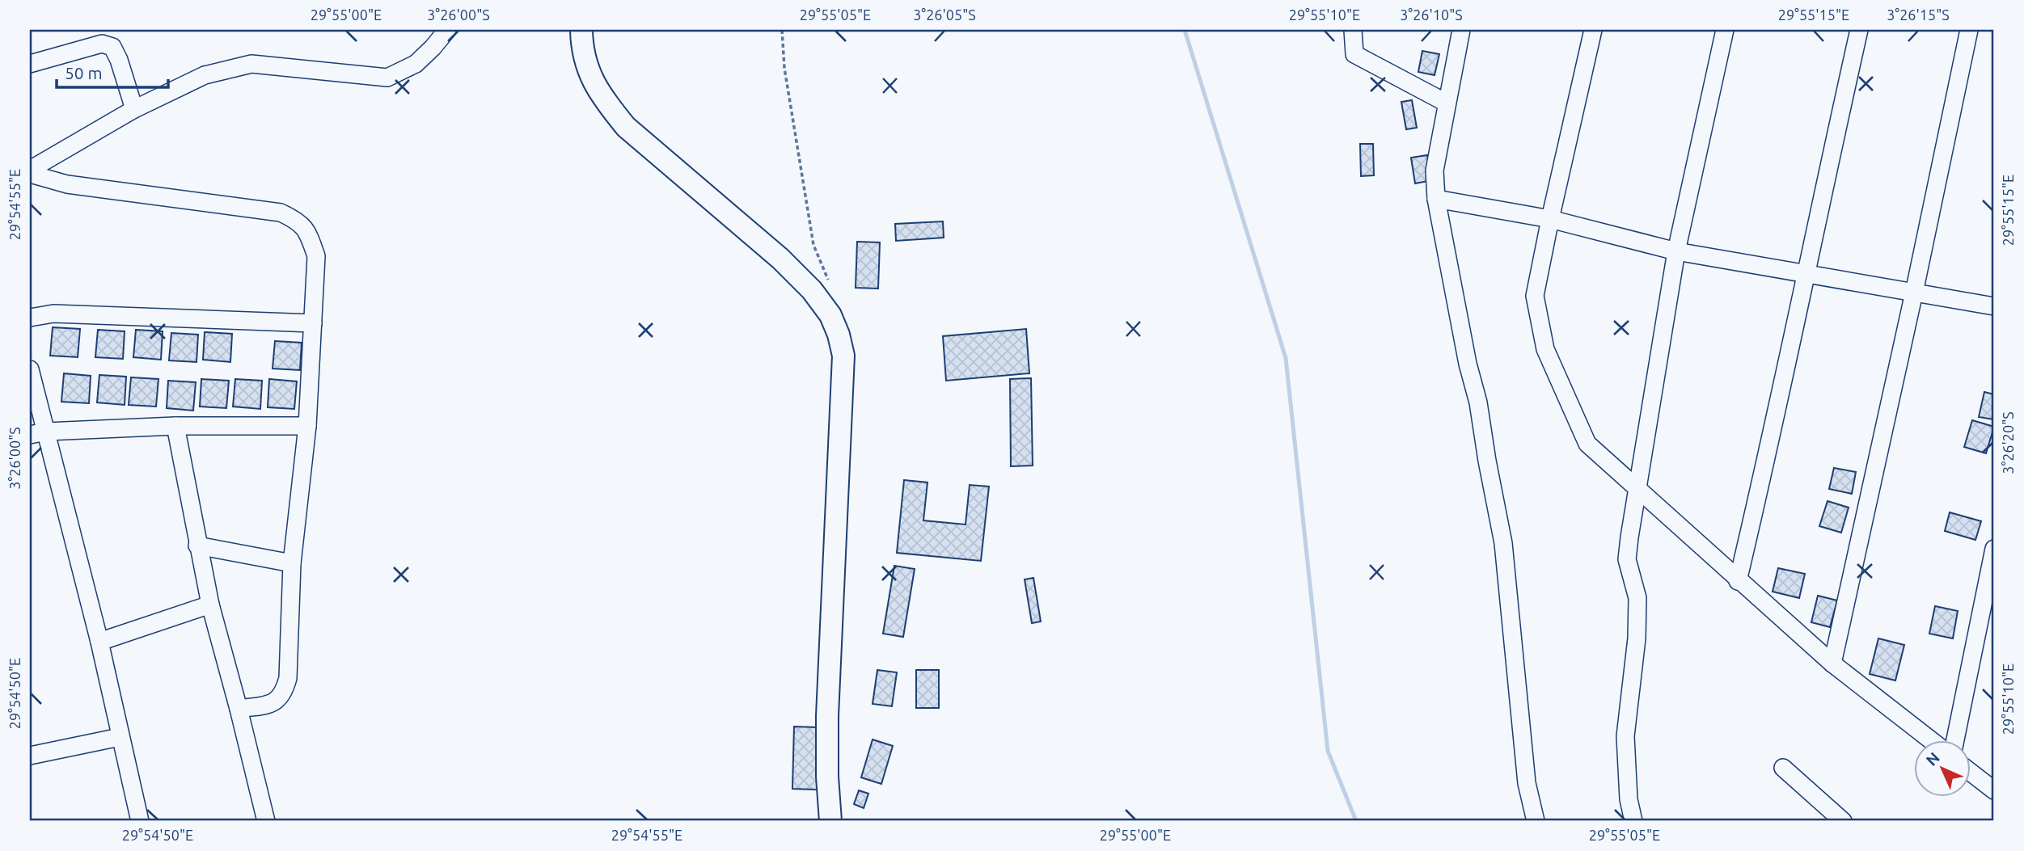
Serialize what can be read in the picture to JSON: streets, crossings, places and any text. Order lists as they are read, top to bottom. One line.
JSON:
{"scale_bar":"50 m","north":"top left","coordinates":["29°55'00\"E","3°26'00\"S","29°55'05\"E","3°26'05\"S","29°55'10\"E","3°26'10\"S","29°55'15\"E","3°26'15\"S","29°54'55\"E","3°26'20\"S","29°54'50\"E"]}
